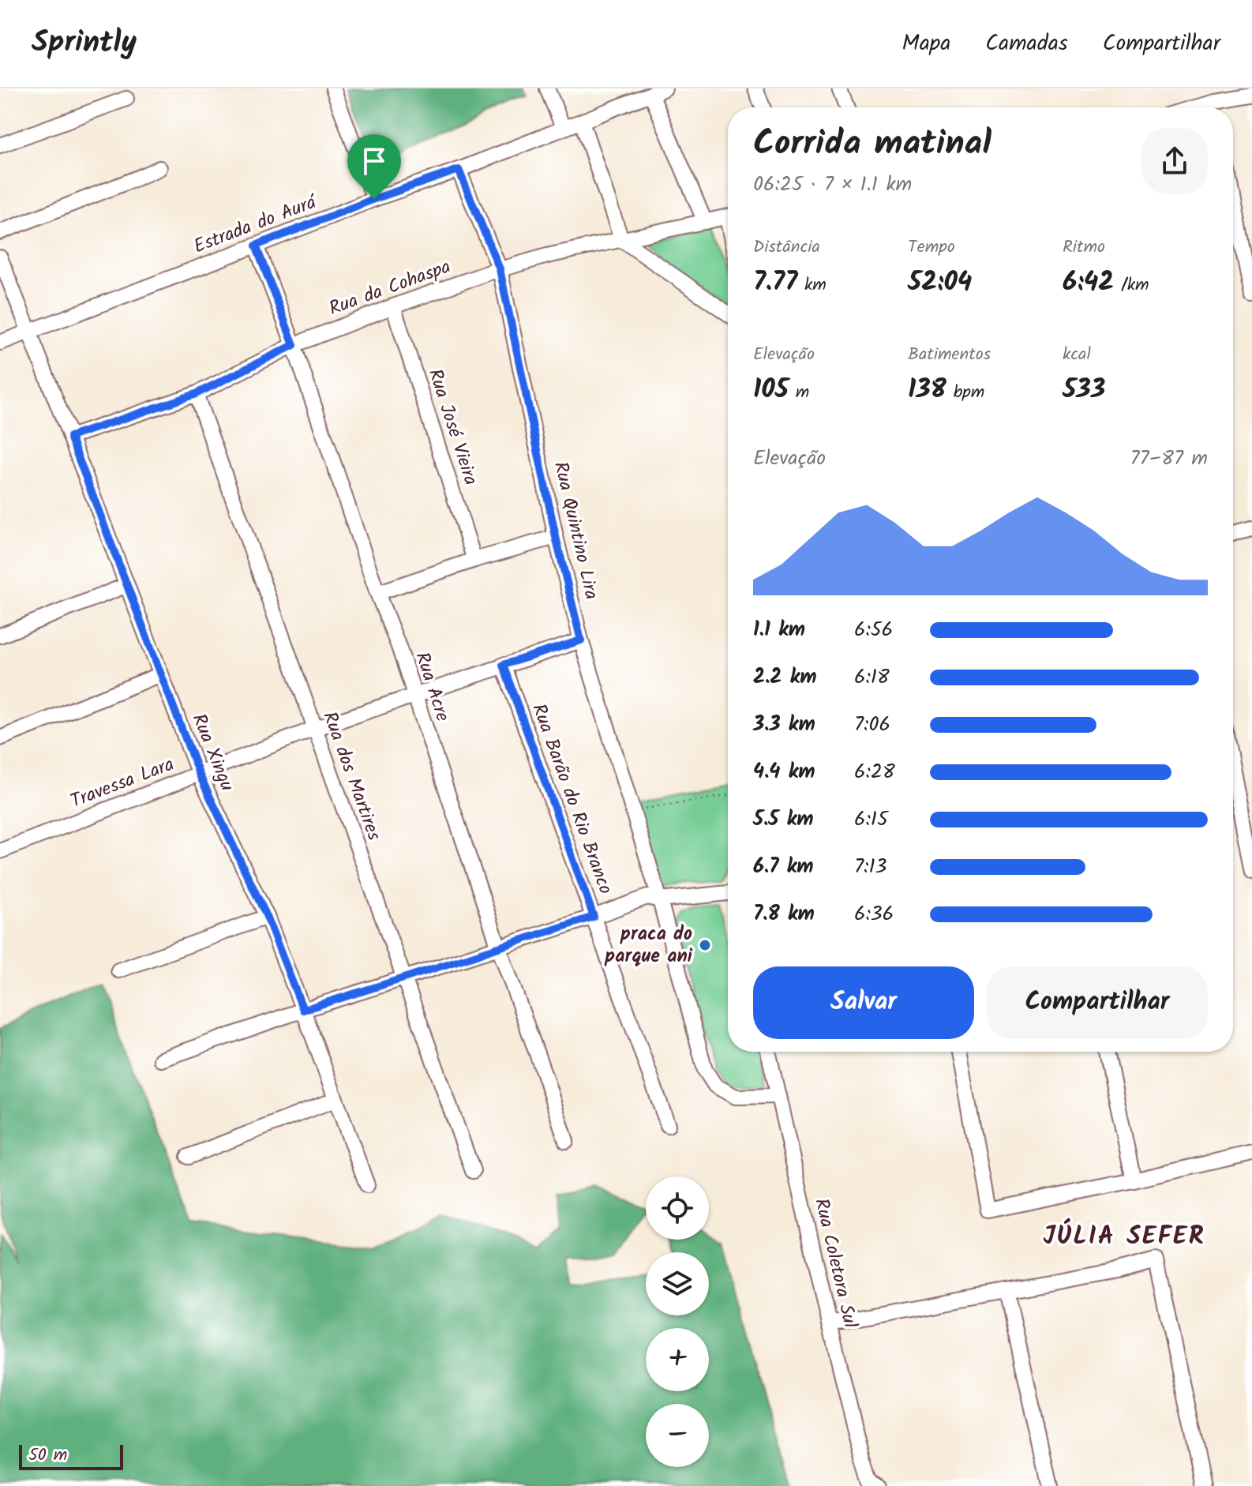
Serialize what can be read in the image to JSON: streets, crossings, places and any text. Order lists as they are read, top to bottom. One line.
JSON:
{"streets":{"street":["Estrada do Aurá","Rua da Cohaspa","Rua José Vieira","Rua Quintino Lira","Rua Acre","Rua Xingu","Rua dos Martires","Travessa Lara","Rua Barão do Rio Branco","Rua Coletora Sul"]},"crossings":[["Estrada do Aurá","Rua Quintino Lira"],["Estrada do Aurá","Rua Acre"],["Estrada do Aurá","Rua Xingu"],["Rua da Cohaspa","Rua José Vieira"],["Rua da Cohaspa","Rua Quintino Lira"],["Rua da Cohaspa","Rua Acre"],["Rua da Cohaspa","Rua Xingu"],["Rua da Cohaspa","Rua dos Martires"],["Rua Quintino Lira","Travessa Lara"],["Rua Quintino Lira","Rua Coletora Sul"],["Rua Acre","Travessa Lara"],["Rua Xingu","Travessa Lara"],["Rua dos Martires","Travessa Lara"],["Travessa Lara","Rua Barão do Rio Branco"]],"districts":["JÚLIA SEFER"],"places":["praca do parque ani"],"scale_bar":"50 m","page":{"header":"Sprintly","nav":["Mapa","Camadas","Compartilhar"],"heading":["Corrida matinal","06:25 · 7 × 1.1 km"],"stats":[["Distância","7.77 km"],["Tempo","52:04"],["Ritmo","6:42 /km"],["Elevação","105 m"],["Batimentos","138 bpm"],["kcal","533"]],"chart":["Elevação","77–87 m"],"list":[{"name":"1.1 km","note":"6:56"},{"name":"2.2 km","note":"6:18"},{"name":"3.3 km","note":"7:06"},{"name":"4.4 km","note":"6:28"},{"name":"5.5 km","note":"6:15"},{"name":"6.7 km","note":"7:13"},{"name":"7.8 km","note":"6:36"}],"buttons":["Salvar","Compartilhar"],"map_buttons":["+","−"],"scale":"50 m"}}
